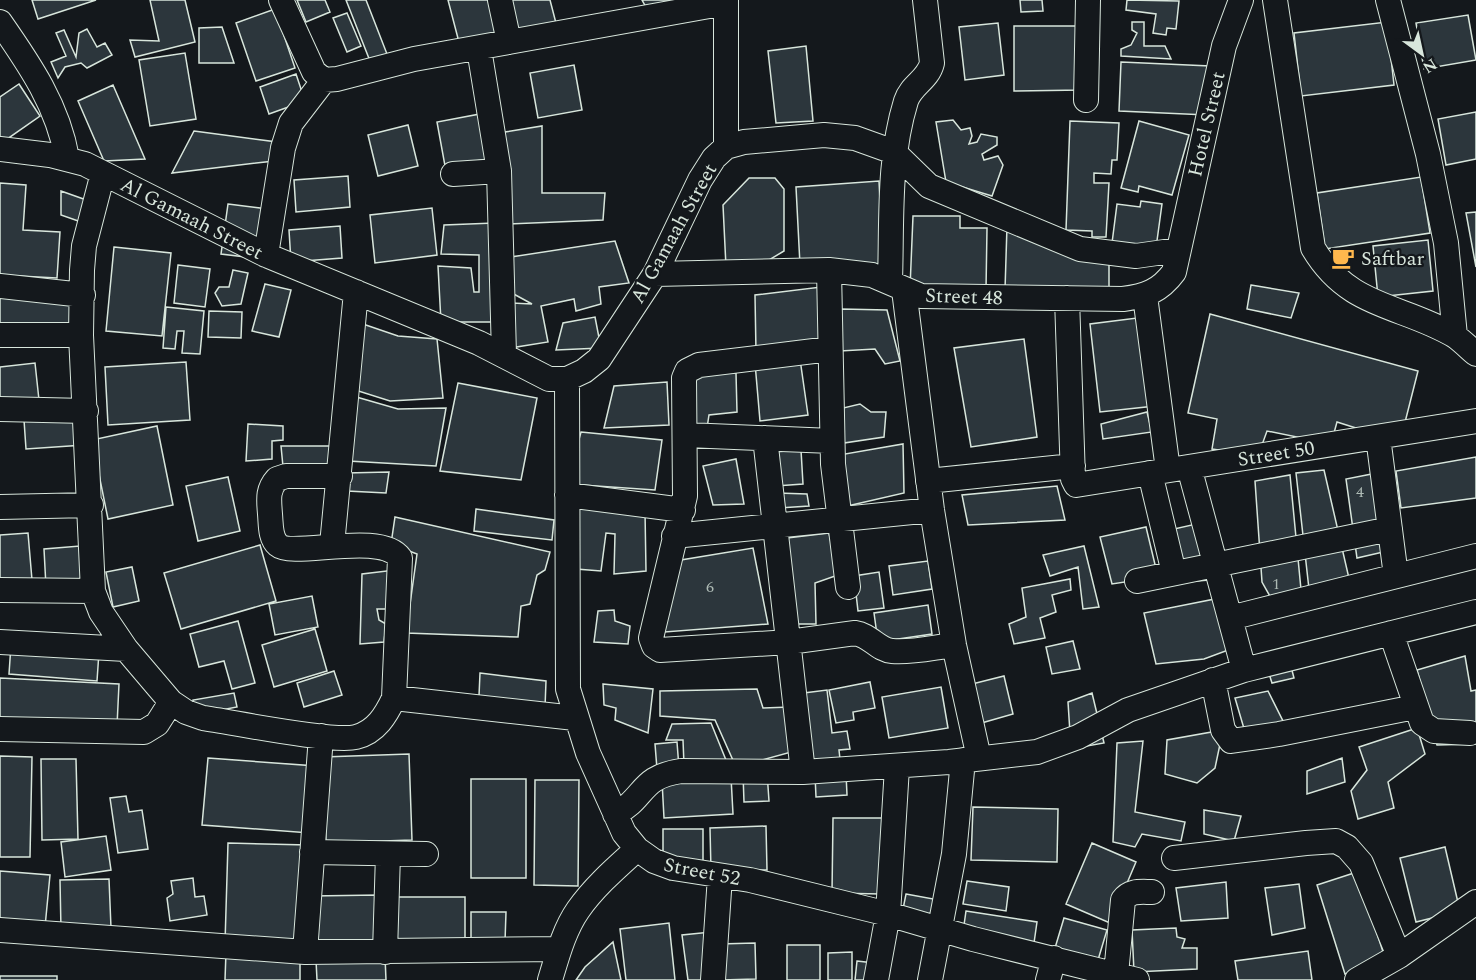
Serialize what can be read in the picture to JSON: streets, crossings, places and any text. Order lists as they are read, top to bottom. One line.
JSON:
{"streets":{"street":["Hotel Street","Al Gamaah Street","Street 48","Street 50","Street 52"]},"crossings":[["Hotel Street","Al Gamaah Street"],["Al Gamaah Street","Street 48"],["Al Gamaah Street","Street 52"]],"places":{"cafe":["Saftbar"]},"house_numbers":["4","1","6"],"north":"bottom right"}
